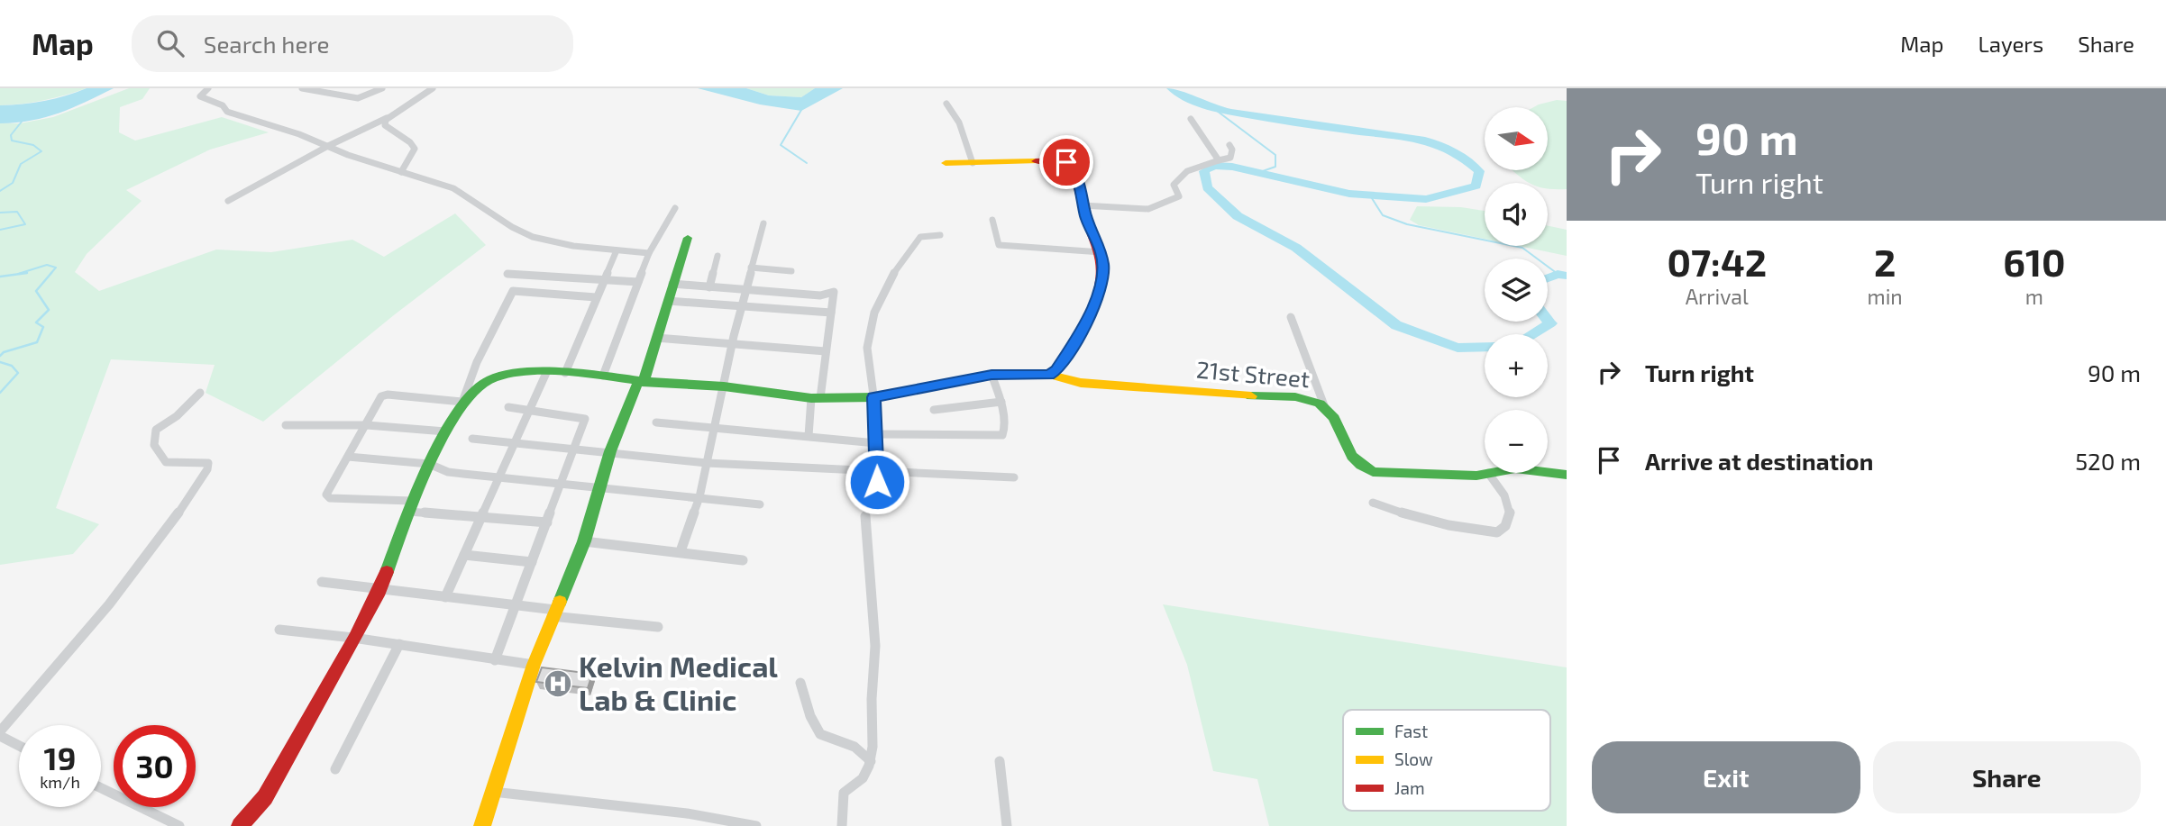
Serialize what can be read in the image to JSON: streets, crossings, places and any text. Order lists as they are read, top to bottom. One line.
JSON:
{"streets":{"street":["21st Street"]},"places":{"hospital":["Kelvin Medical Lab & Clinic"]},"legend":["Fast","Slow","Jam"],"north":"right","page":{"header":"Map","search":"Search here","nav":["Map","Layers","Share"],"turn":["90 m","Turn right"],"map_buttons":["+","−"],"eta":["07:42","Arrival","2","min","610","m"],"list":[{"name":"Turn right","value":"90 m"},{"name":"Arrive at destination","value":"520 m"}],"speed":"19 km/h","limit":"30","buttons":["Exit","Share"]}}
